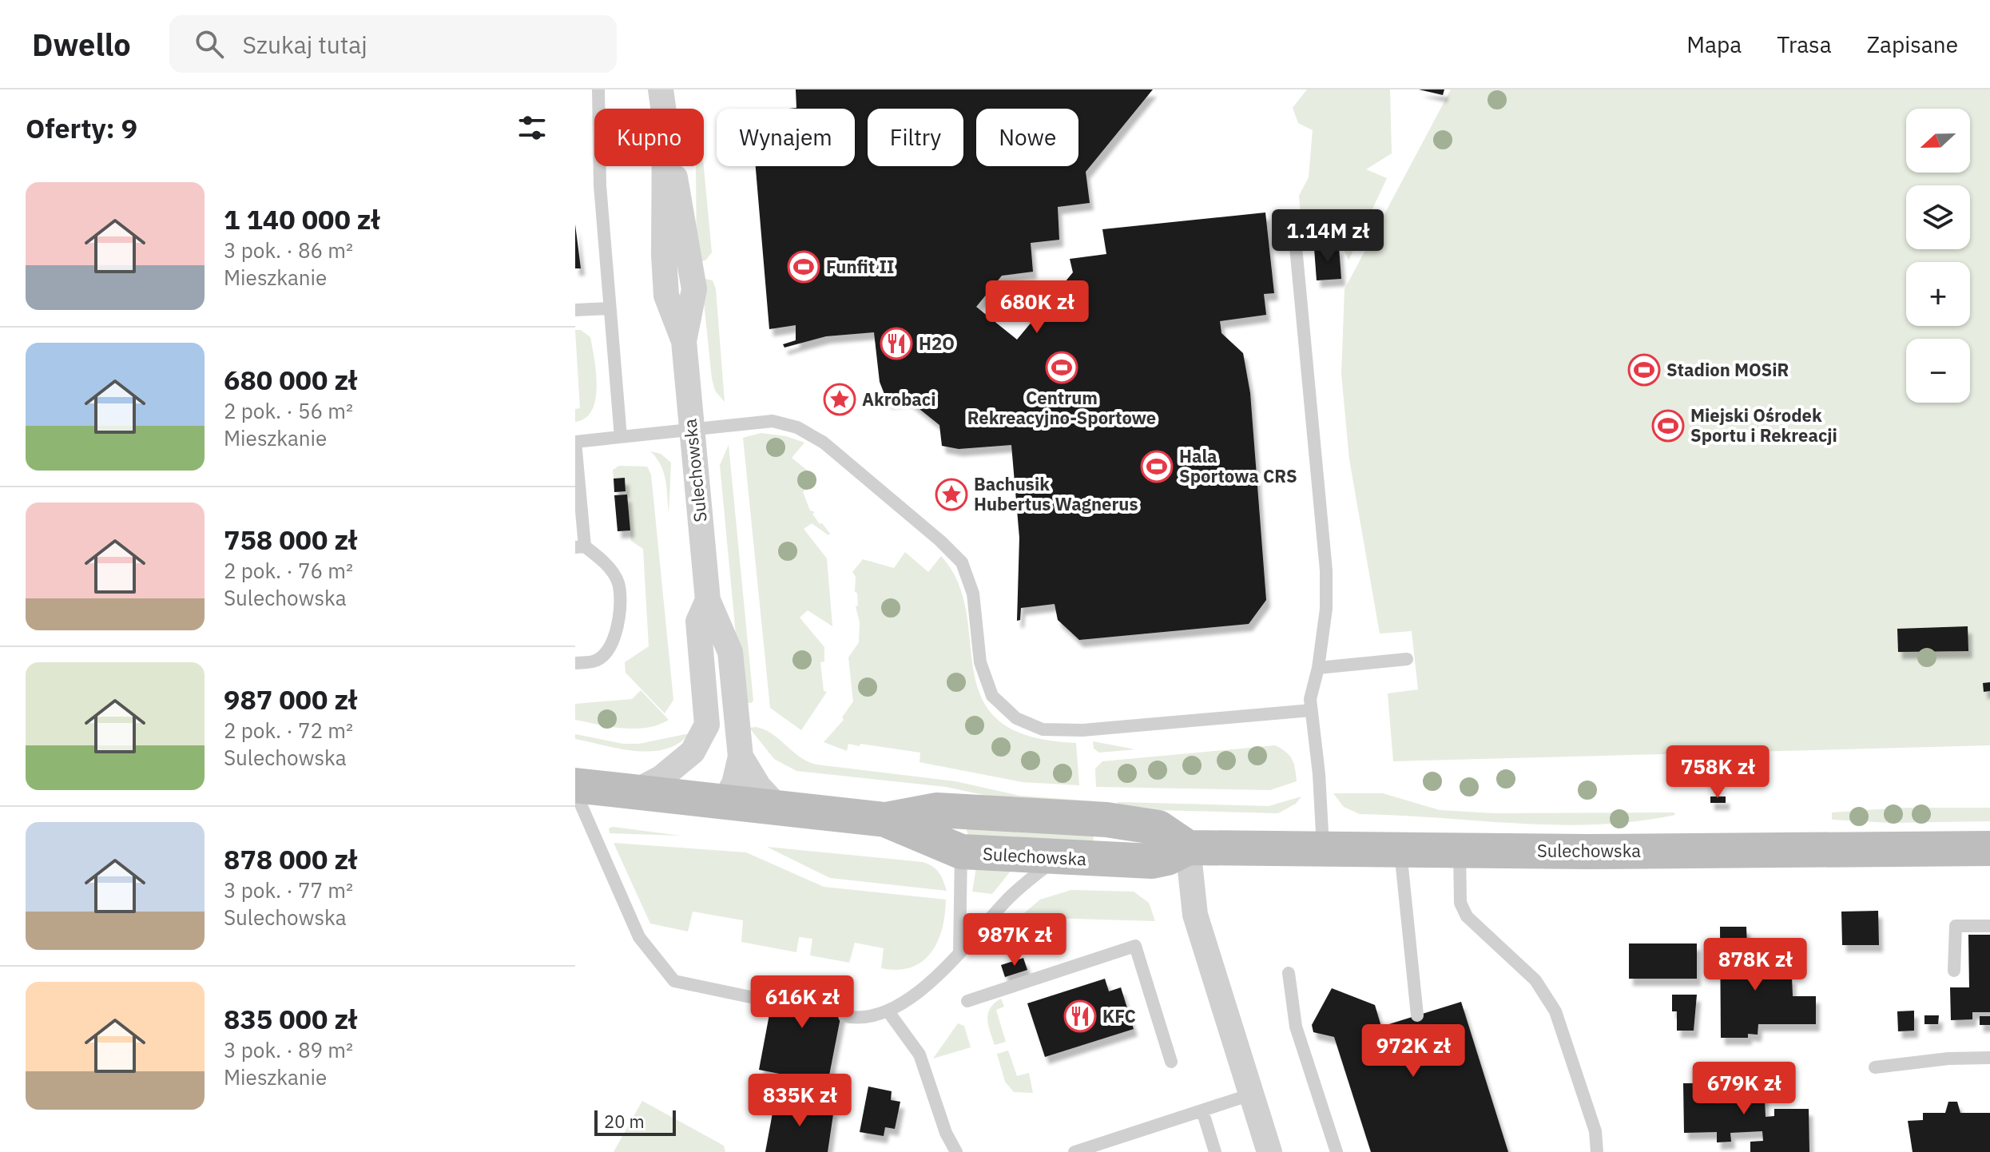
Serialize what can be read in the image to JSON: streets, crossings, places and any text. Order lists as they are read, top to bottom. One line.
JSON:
{"streets":{"street":["Sulechowska"]},"places":{"sports":["Funfit II","Centrum Rekreacyjno-Sportowe","Stadion MOSiR","Miejski Ośrodek Sportu i Rekreacji","Hala Sportowa CRS"],"restaurant":["H2O","KFC"],"place":["Akrobaci","Bachusik Hubertus Wagnerus"]},"scale_bar":"20 m","north":"left","page":{"header":"Dwello","search":"Szukaj tutaj","nav":["Mapa","Trasa","Zapisane"],"heading":"Oferty: 9","map_buttons":["+","−"],"chip":["Kupno","Wynajem","Filtry","Nowe"],"list":[{"name":"1 140 000 zł","note":"3 pok. · 86 m² · Mieszkanie"},{"name":"680 000 zł","note":"2 pok. · 56 m² · Mieszkanie"},{"name":"758 000 zł","note":"2 pok. · 76 m² · Sulechowska"},{"name":"987 000 zł","note":"2 pok. · 72 m² · Sulechowska"},{"name":"878 000 zł","note":"3 pok. · 77 m² · Sulechowska"},{"name":"835 000 zł","note":"3 pok. · 89 m² · Mieszkanie"}],"price":["1.14M zł","680K zł","758K zł","987K zł","878K zł","616K zł","972K zł","679K zł","835K zł"],"scale":"20 m"}}
